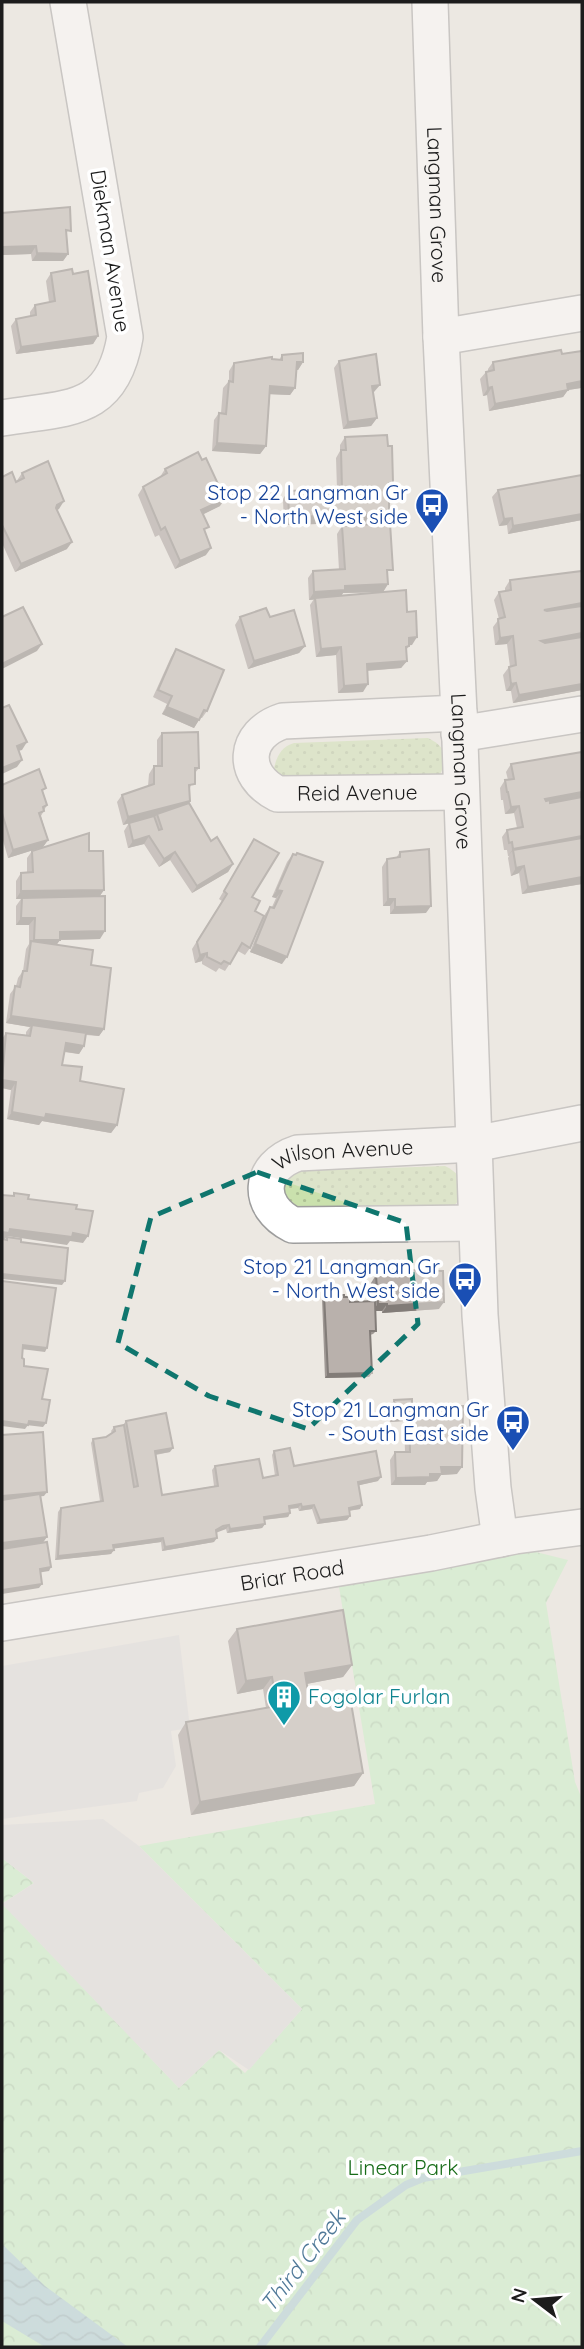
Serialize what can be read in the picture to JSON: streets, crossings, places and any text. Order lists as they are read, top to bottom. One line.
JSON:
{"streets":{"street":["Langman Grove","Diekman Avenue","Reid Avenue","Wilson Avenue","Briar Road"]},"crossings":[["Langman Grove","Reid Avenue"],["Langman Grove","Wilson Avenue"],["Langman Grove","Briar Road"]],"water":["Third Creek"],"parks":["Linear Park"],"places":{"bus stop":["Stop 22 Langman Gr - North West side","Stop 21 Langman Gr - North West side","Stop 21 Langman Gr - South East side"],"building":["Fogolar Furlan"]},"north":"left"}
